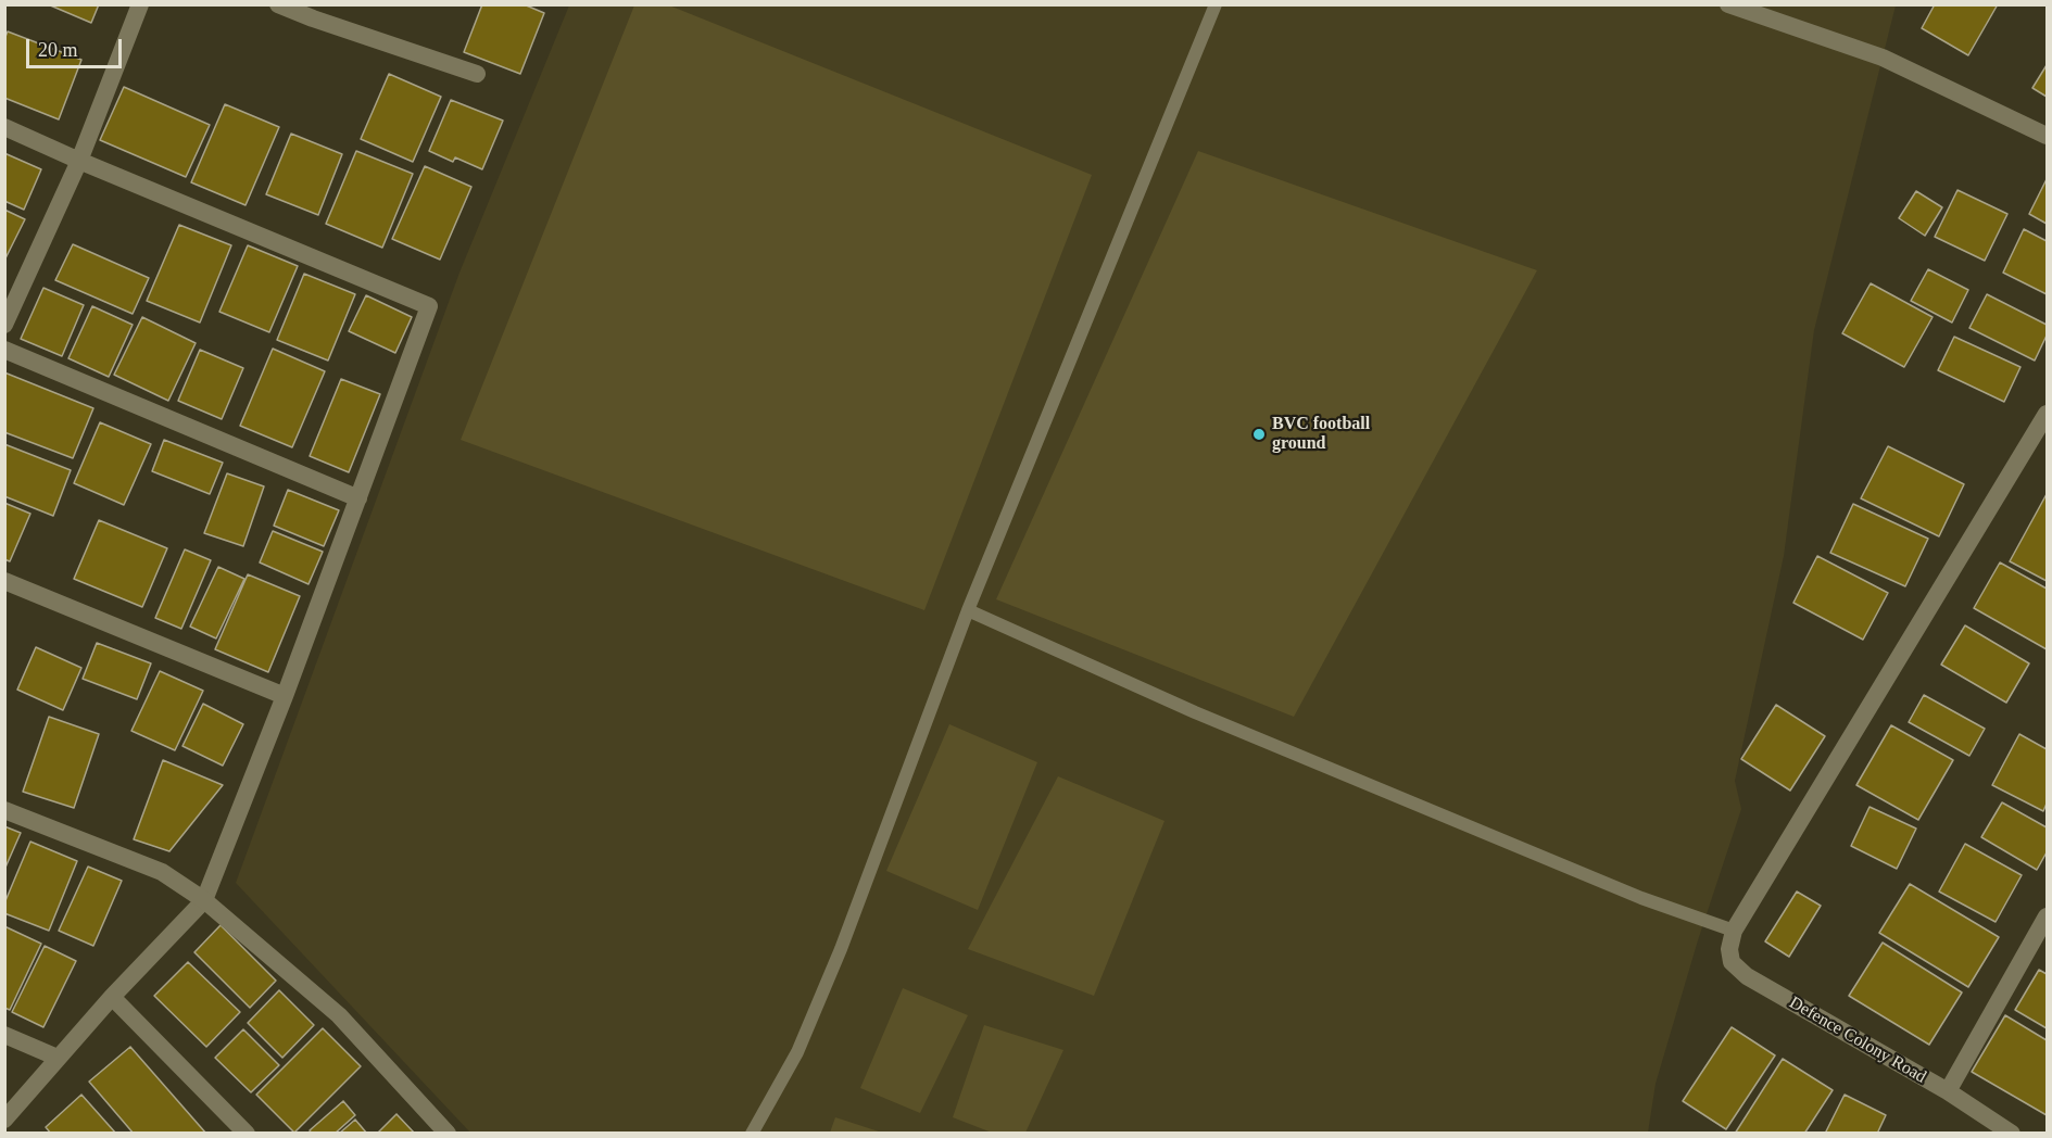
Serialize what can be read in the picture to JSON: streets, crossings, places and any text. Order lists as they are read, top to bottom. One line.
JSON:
{"streets":{"street":["Defence Colony Road"]},"places":["BVC football ground"],"scale_bar":"20 m"}
